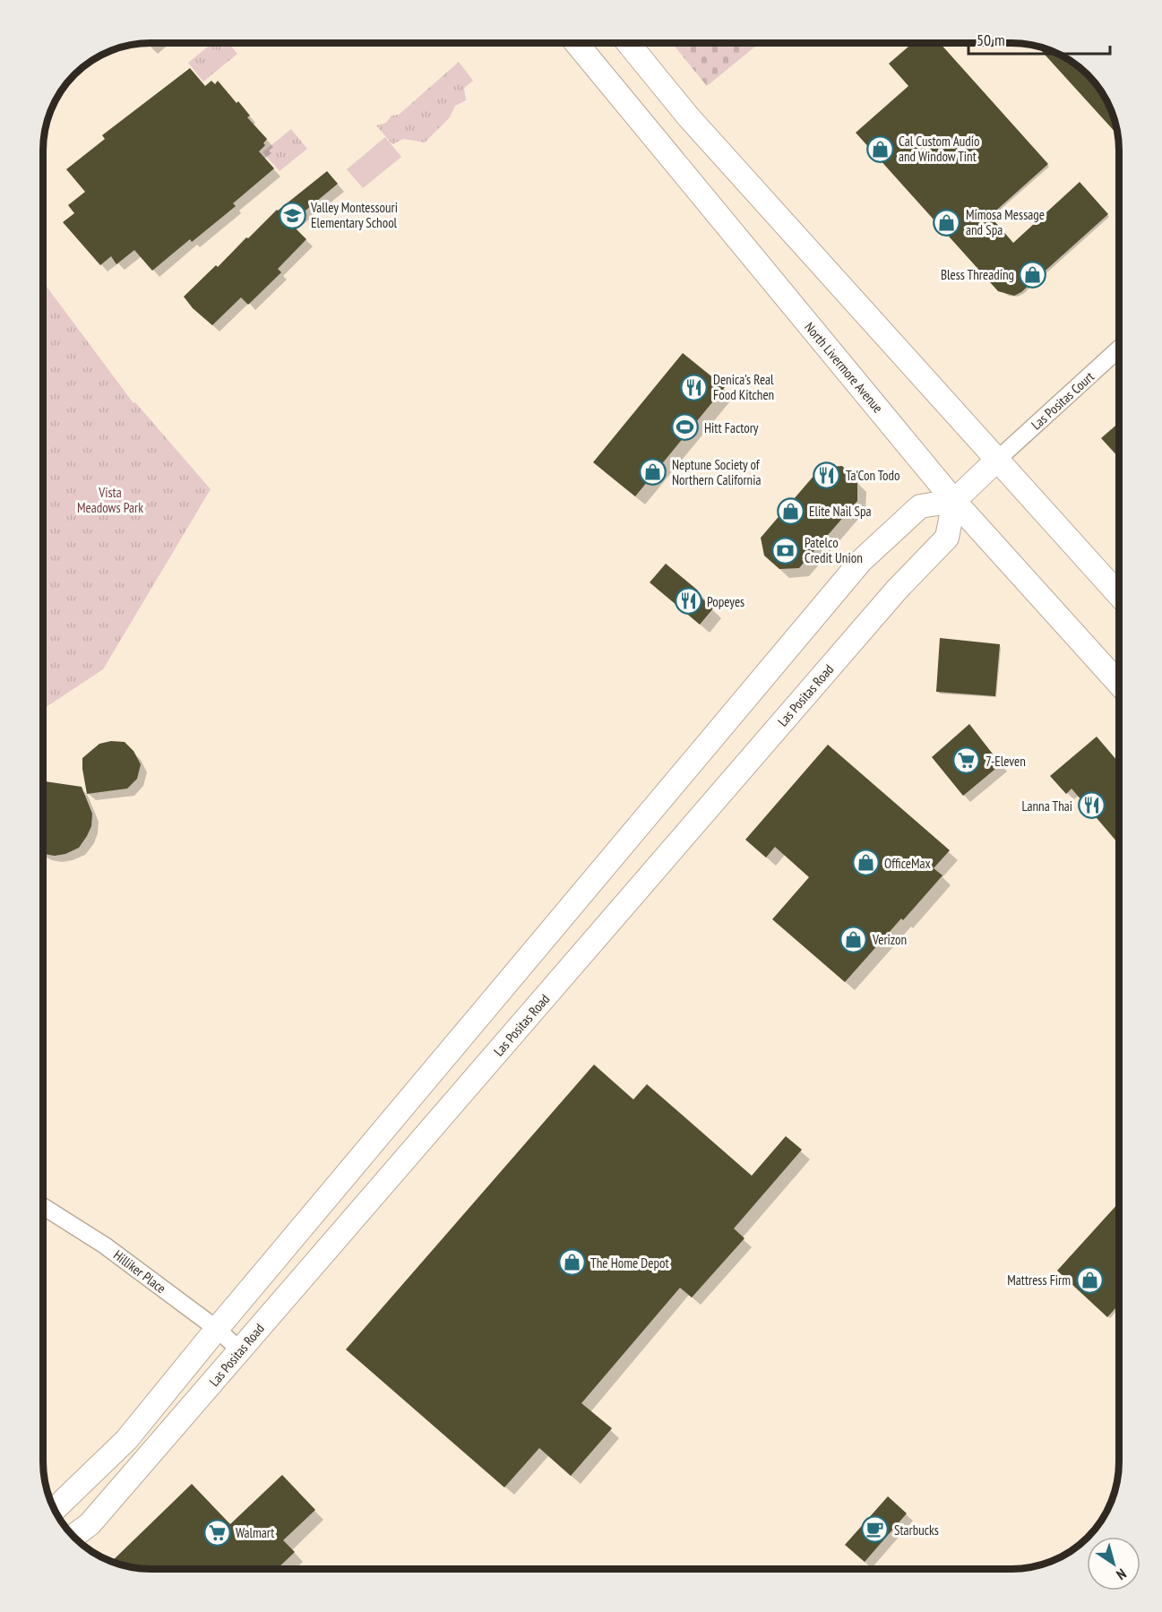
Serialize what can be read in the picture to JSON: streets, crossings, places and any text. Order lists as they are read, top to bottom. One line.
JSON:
{"streets":{"main road":["North Livermore Avenue","Las Positas Road"],"street":["Las Positas Court","Hilliker Place"]},"crossings":[["North Livermore Avenue","Las Positas Road"],["Las Positas Road","Hilliker Place"]],"parks":["Vista Meadows Park"],"places":{"shop":["Cal Custom Audio and Window Tint","Mimosa Message and Spa","Bless Threading","Neptune Society of Northern California","Elite Nail Spa","OfficeMax","Verizon","The Home Depot","Mattress Firm"],"school or university":["Valley Montessouri Elementary School"],"restaurant":["Denica's Real Food Kitchen","Ta'Con Todo","Popeyes","Lanna Thai"],"sports":["Hitt Factory"],"bank":["Patelco Credit Union"],"supermarket":["7-Eleven","Walmart"],"cafe":["Starbucks"]},"scale_bar":"50 m","north":"bottom right"}
